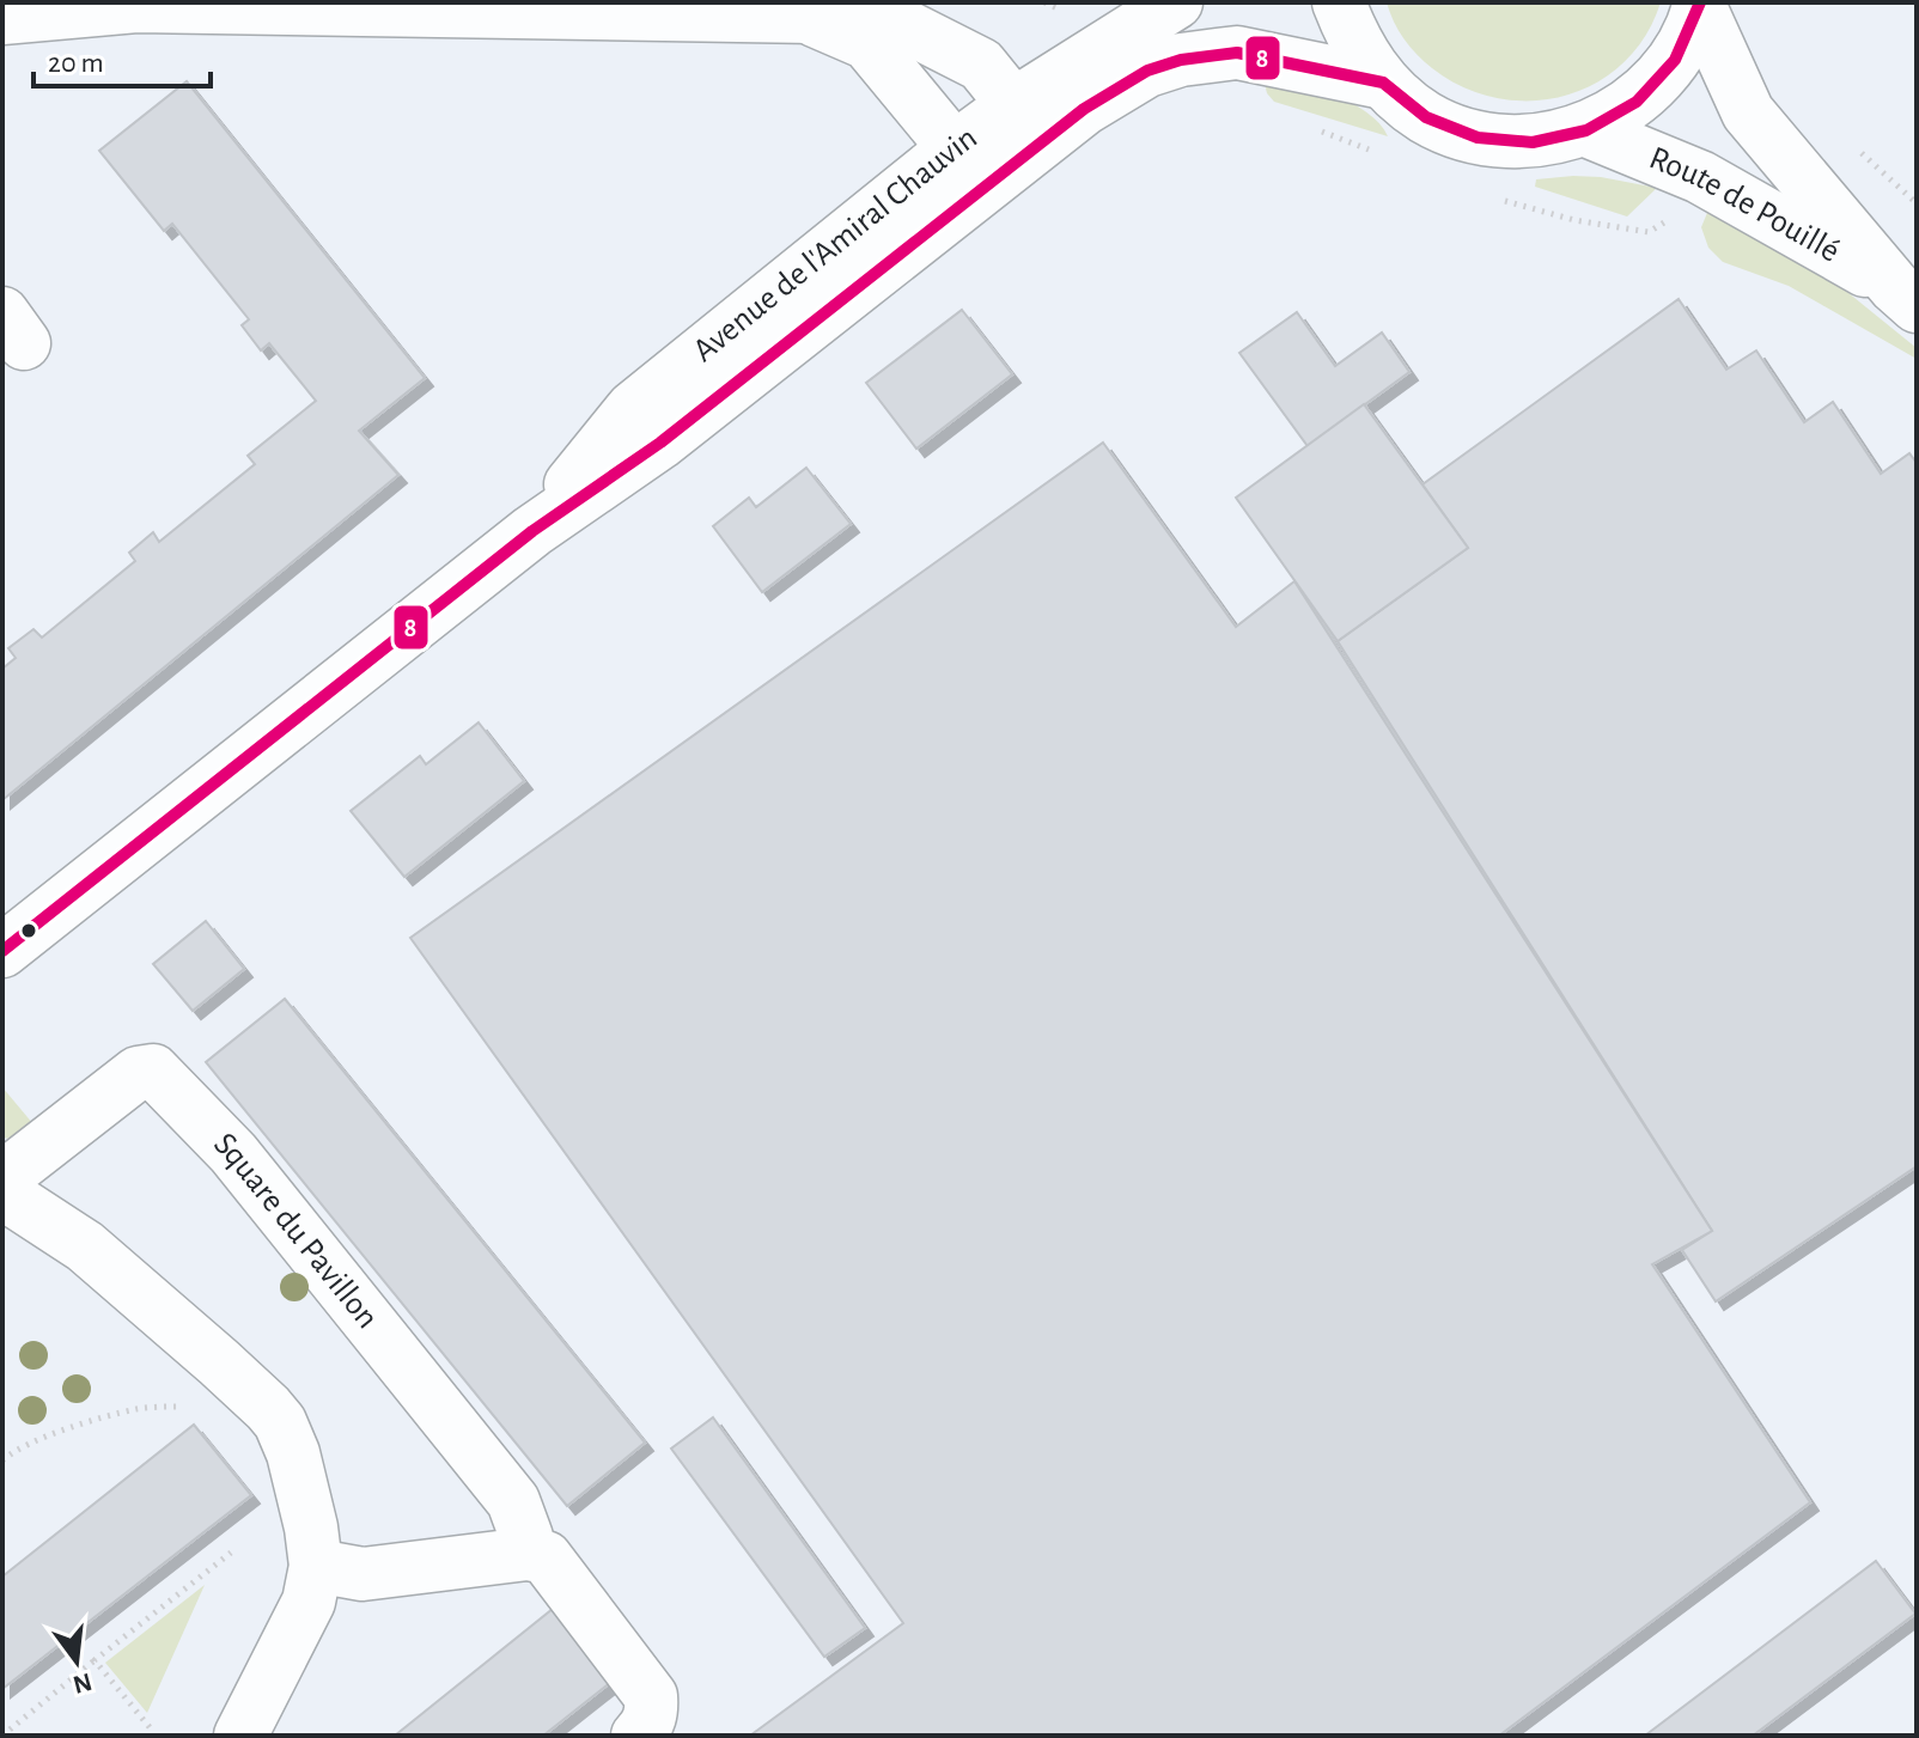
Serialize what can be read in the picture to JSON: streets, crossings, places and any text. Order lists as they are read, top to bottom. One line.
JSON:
{"streets":{"street":["Route de Pouillé","Avenue de l'Amiral Chauvin","Square du Pavillon"]},"lines":["transit line 8"],"scale_bar":"20 m","north":"bottom"}
